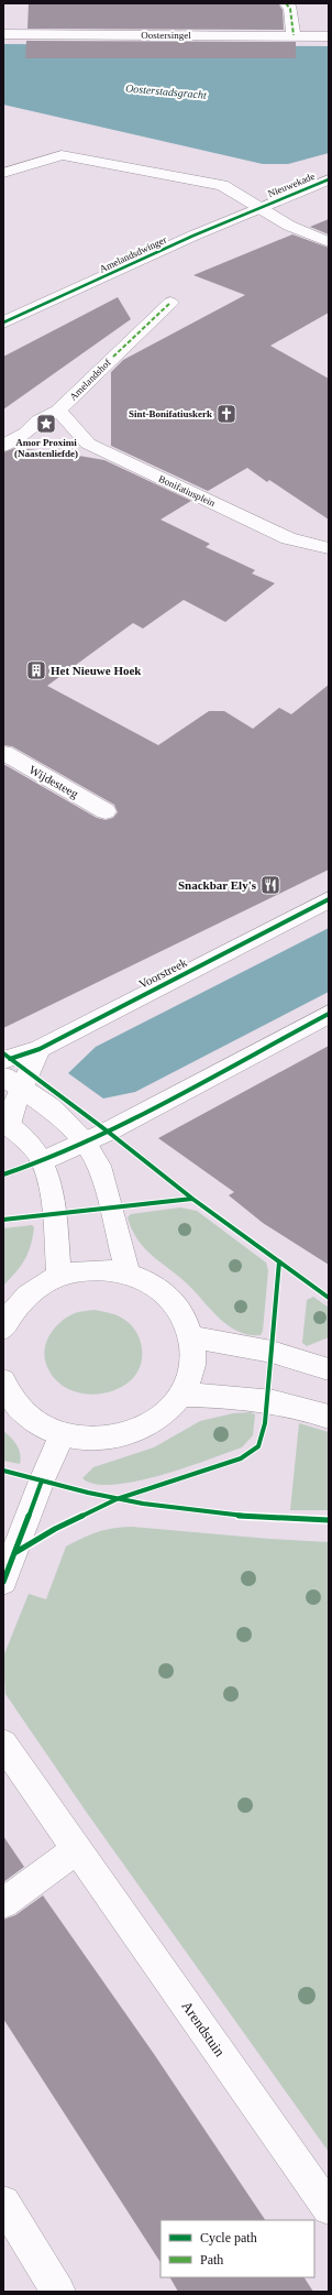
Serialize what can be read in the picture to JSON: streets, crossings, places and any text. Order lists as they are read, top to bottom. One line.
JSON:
{"streets":{"street":["Oostersingel","Nieuwekade","Amelandsdwinger","Amelandshof","Bonifatiusplein","Wijdesteeg","Voorstreek","Arendstuin"]},"crossings":[["Nieuwekade","Amelandsdwinger"],["Amelandshof","Bonifatiusplein"]],"water":["Oosterstadsgracht"],"places":{"church":["Sint-Bonifatiuskerk"],"place":["Amor Proximi (Naastenliefde)"],"building":["Het Nieuwe Hoek"],"restaurant":["Snackbar Ely's"]},"legend":["Cycle path","Path"]}
